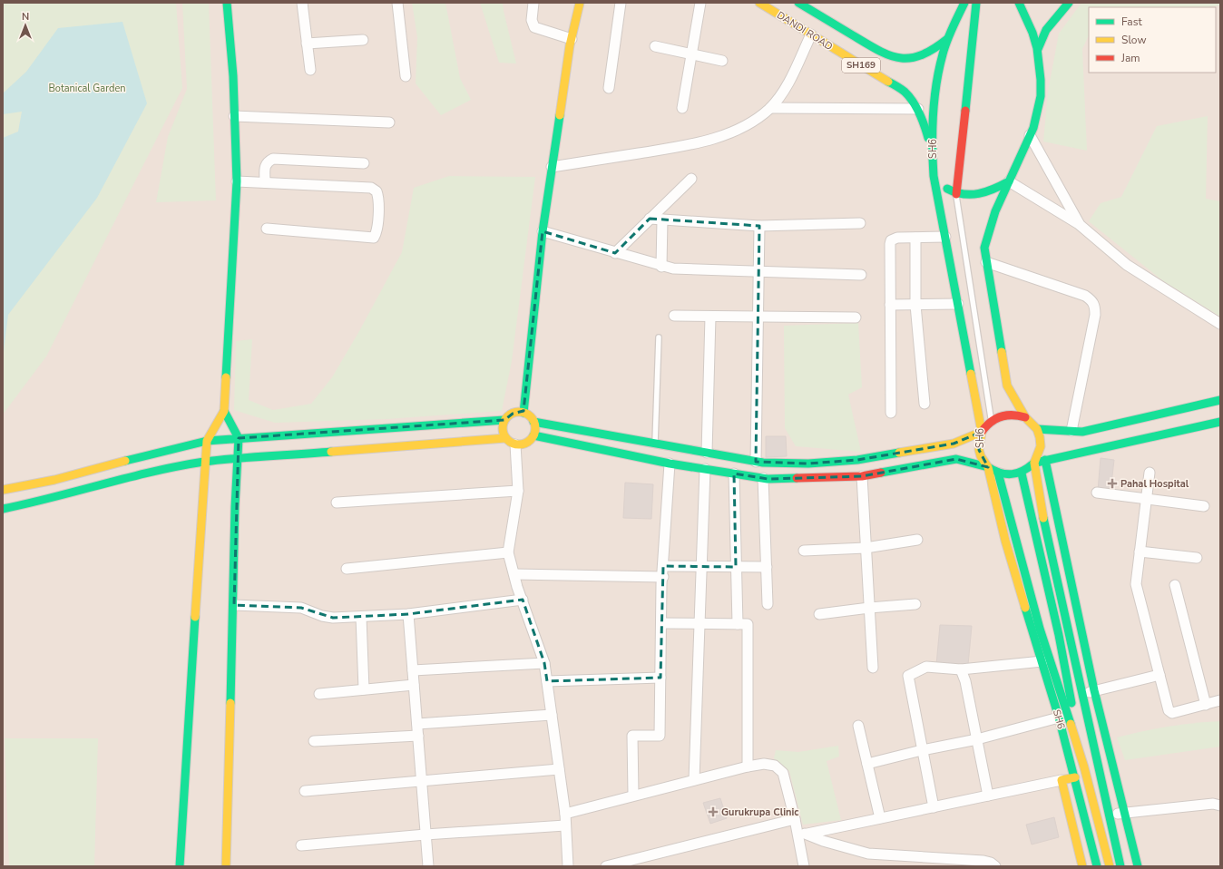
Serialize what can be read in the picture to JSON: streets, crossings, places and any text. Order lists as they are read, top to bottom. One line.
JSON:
{"streets":{"main road":["DANDI ROAD","SH169","SH6"]},"crossings":[["DANDI ROAD","SH6"]],"parks":["Botanical Garden"],"places":{"health":["Pahal Hospital","Gurukrupa Clinic"]},"legend":["Fast","Slow","Jam"],"north":"top"}
